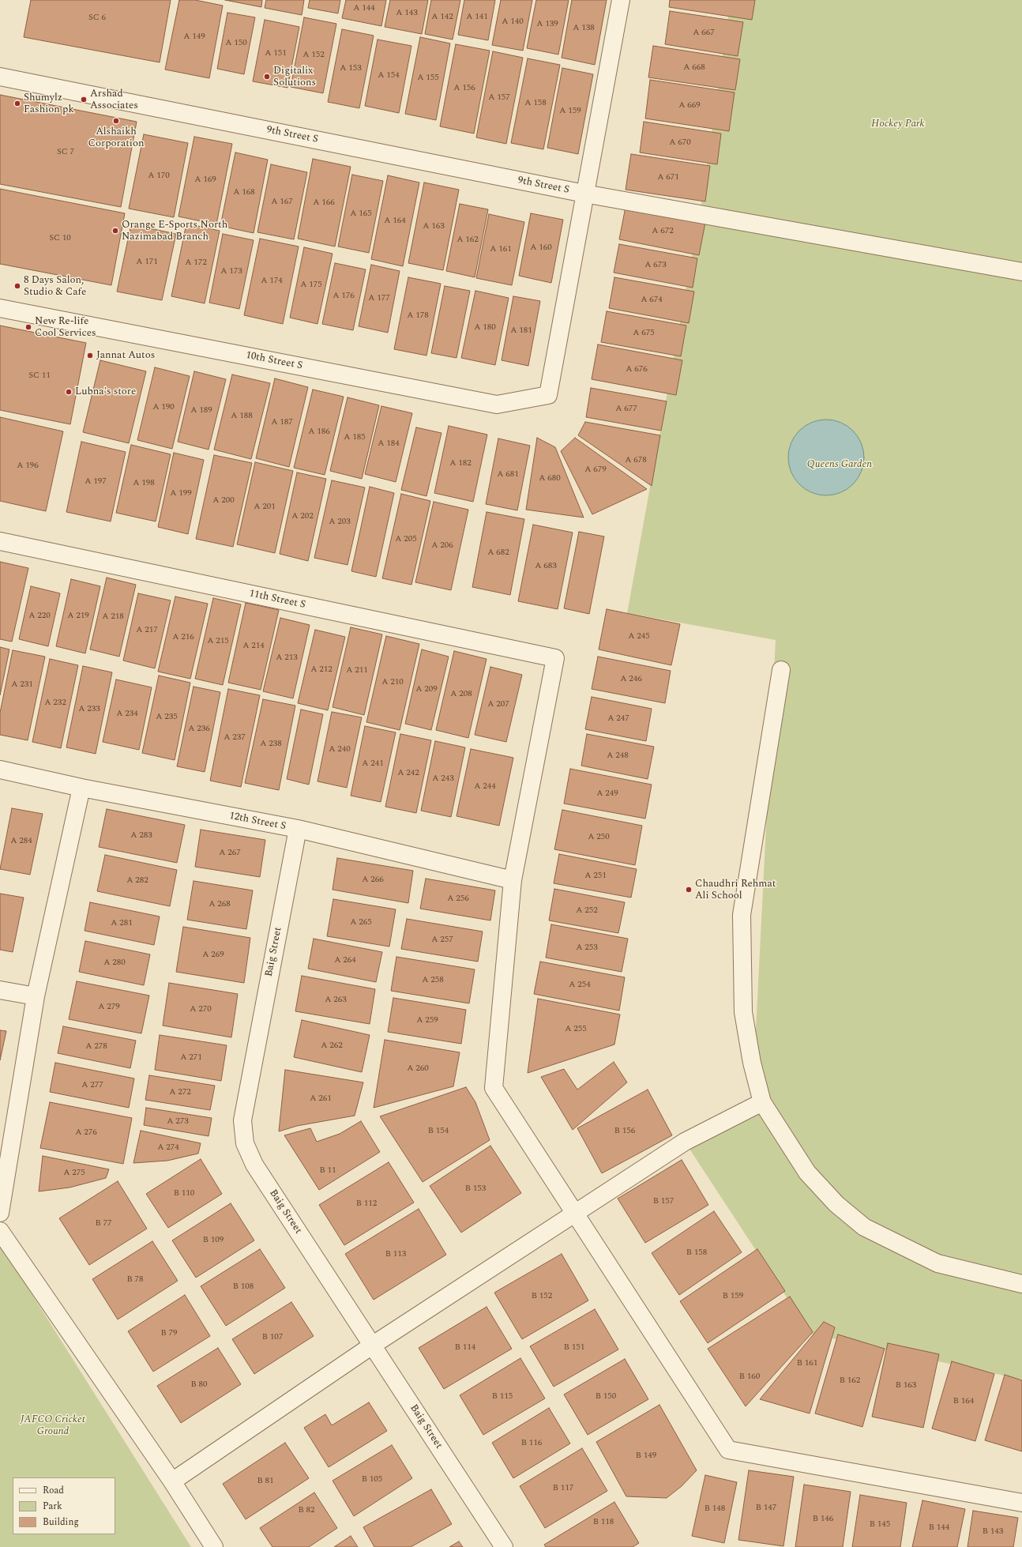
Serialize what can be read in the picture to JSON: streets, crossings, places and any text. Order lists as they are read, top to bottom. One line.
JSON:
{"streets":{"street":["9th Street S","10th Street S","11th Street S","12th Street S","Baig Street"]},"crossings":[["9th Street S","10th Street S"],["11th Street S","12th Street S"],["12th Street S","Baig Street"]],"parks":["Hockey Park","Queens Garden","JAFCO Cricket Ground"],"places":["Digitalix Solutions","Arshad Associates","Shumylz Fashion pk","Alshaikh Corporation","Orange E-Sports North Nazimabad Branch","8 Days Salon, Studio & Cafe","New Re-life Cool Services","Jannat Autos","Lubna's store","Chaudhri Rehmat Ali School"],"house_numbers":["A 144","A 143","A 142","A 141","SC 6","A 140","A 139","A 138","A 667","A 149","A 150","A 151","A 152","A 668","A 153","A 154","A 155","A 156","A 157","A 158","A 669","A 159","A 670","SC 7","A 170","A 671","A 169","A 168","A 167","A 166","A 165","A 164","A 163","A 672","SC 10","A 162","A 160","A 161","A 171","A 172","A 673","A 173","A 174","A 175","A 176","A 177","A 674","A 178","A 180","A 181","A 675","A 676","SC 11","A 190","A 677","A 189","A 188","A 187","A 186","A 185","A 184","A 678","A 182","A 196","A 679","A 681","A 680","A 197","A 198","A 199","A 200","A 201","A 202","A 203","A 205","A 206","A 682","A 683","A 220","A 219","A 218","A 217","A 245","A 216","A 215","A 214","A 213","A 212","A 211","A 246","A 210","A 231","A 209","A 208","A 232","A 207","A 233","A 234","A 235","A 247","A 236","A 237","A 238","A 240","A 248","A 241","A 242","A 243","A 244","A 249","A 283","A 250","A 284","A 267","A 251","A 266","A 282","A 256","A 268","A 252","A 265","A 281","A 257","A 253","A 269","A 264","A 280","A 258","A 254","A 263","A 279","A 270","A 259","A 255","A 262","A 278","A 271","A 260","A 277","A 272","A 261","A 273","B 154","B 156","A 276","A 274","B 11","A 275","B 153","B 110","B 157","B 112","B 77","B 109","B 158","B 113","B 78","B 108","B 152","B 159","B 79","B 107","B 114","B 151","B 161","B 160","B 162","B 80","B 163","B 115","B 150","B 164","B 116","B 149","B 105","B 81","B 117","B 147","B 148","B 82","B 146","B 118","B 145","B 144","B 143"],"legend":["Road","Park","Building"]}
